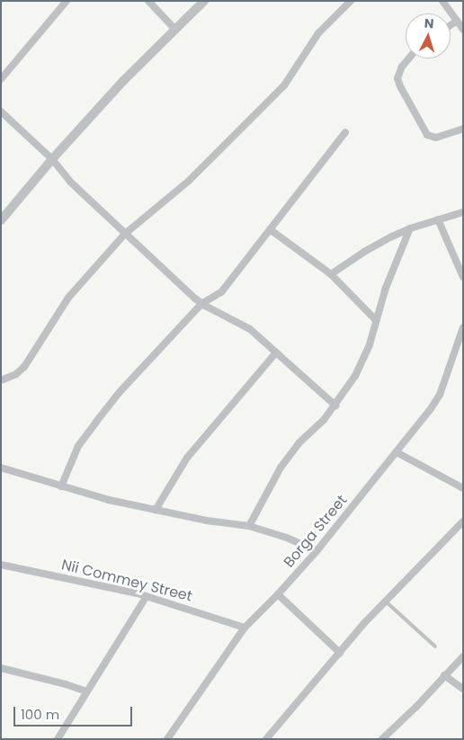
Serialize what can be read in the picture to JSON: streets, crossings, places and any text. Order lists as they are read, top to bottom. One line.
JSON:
{"streets":{"street":["Borga Street","Nii Commey Street"]},"crossings":[["Borga Street","Nii Commey Street"]],"scale_bar":"100 m","north":"top"}
